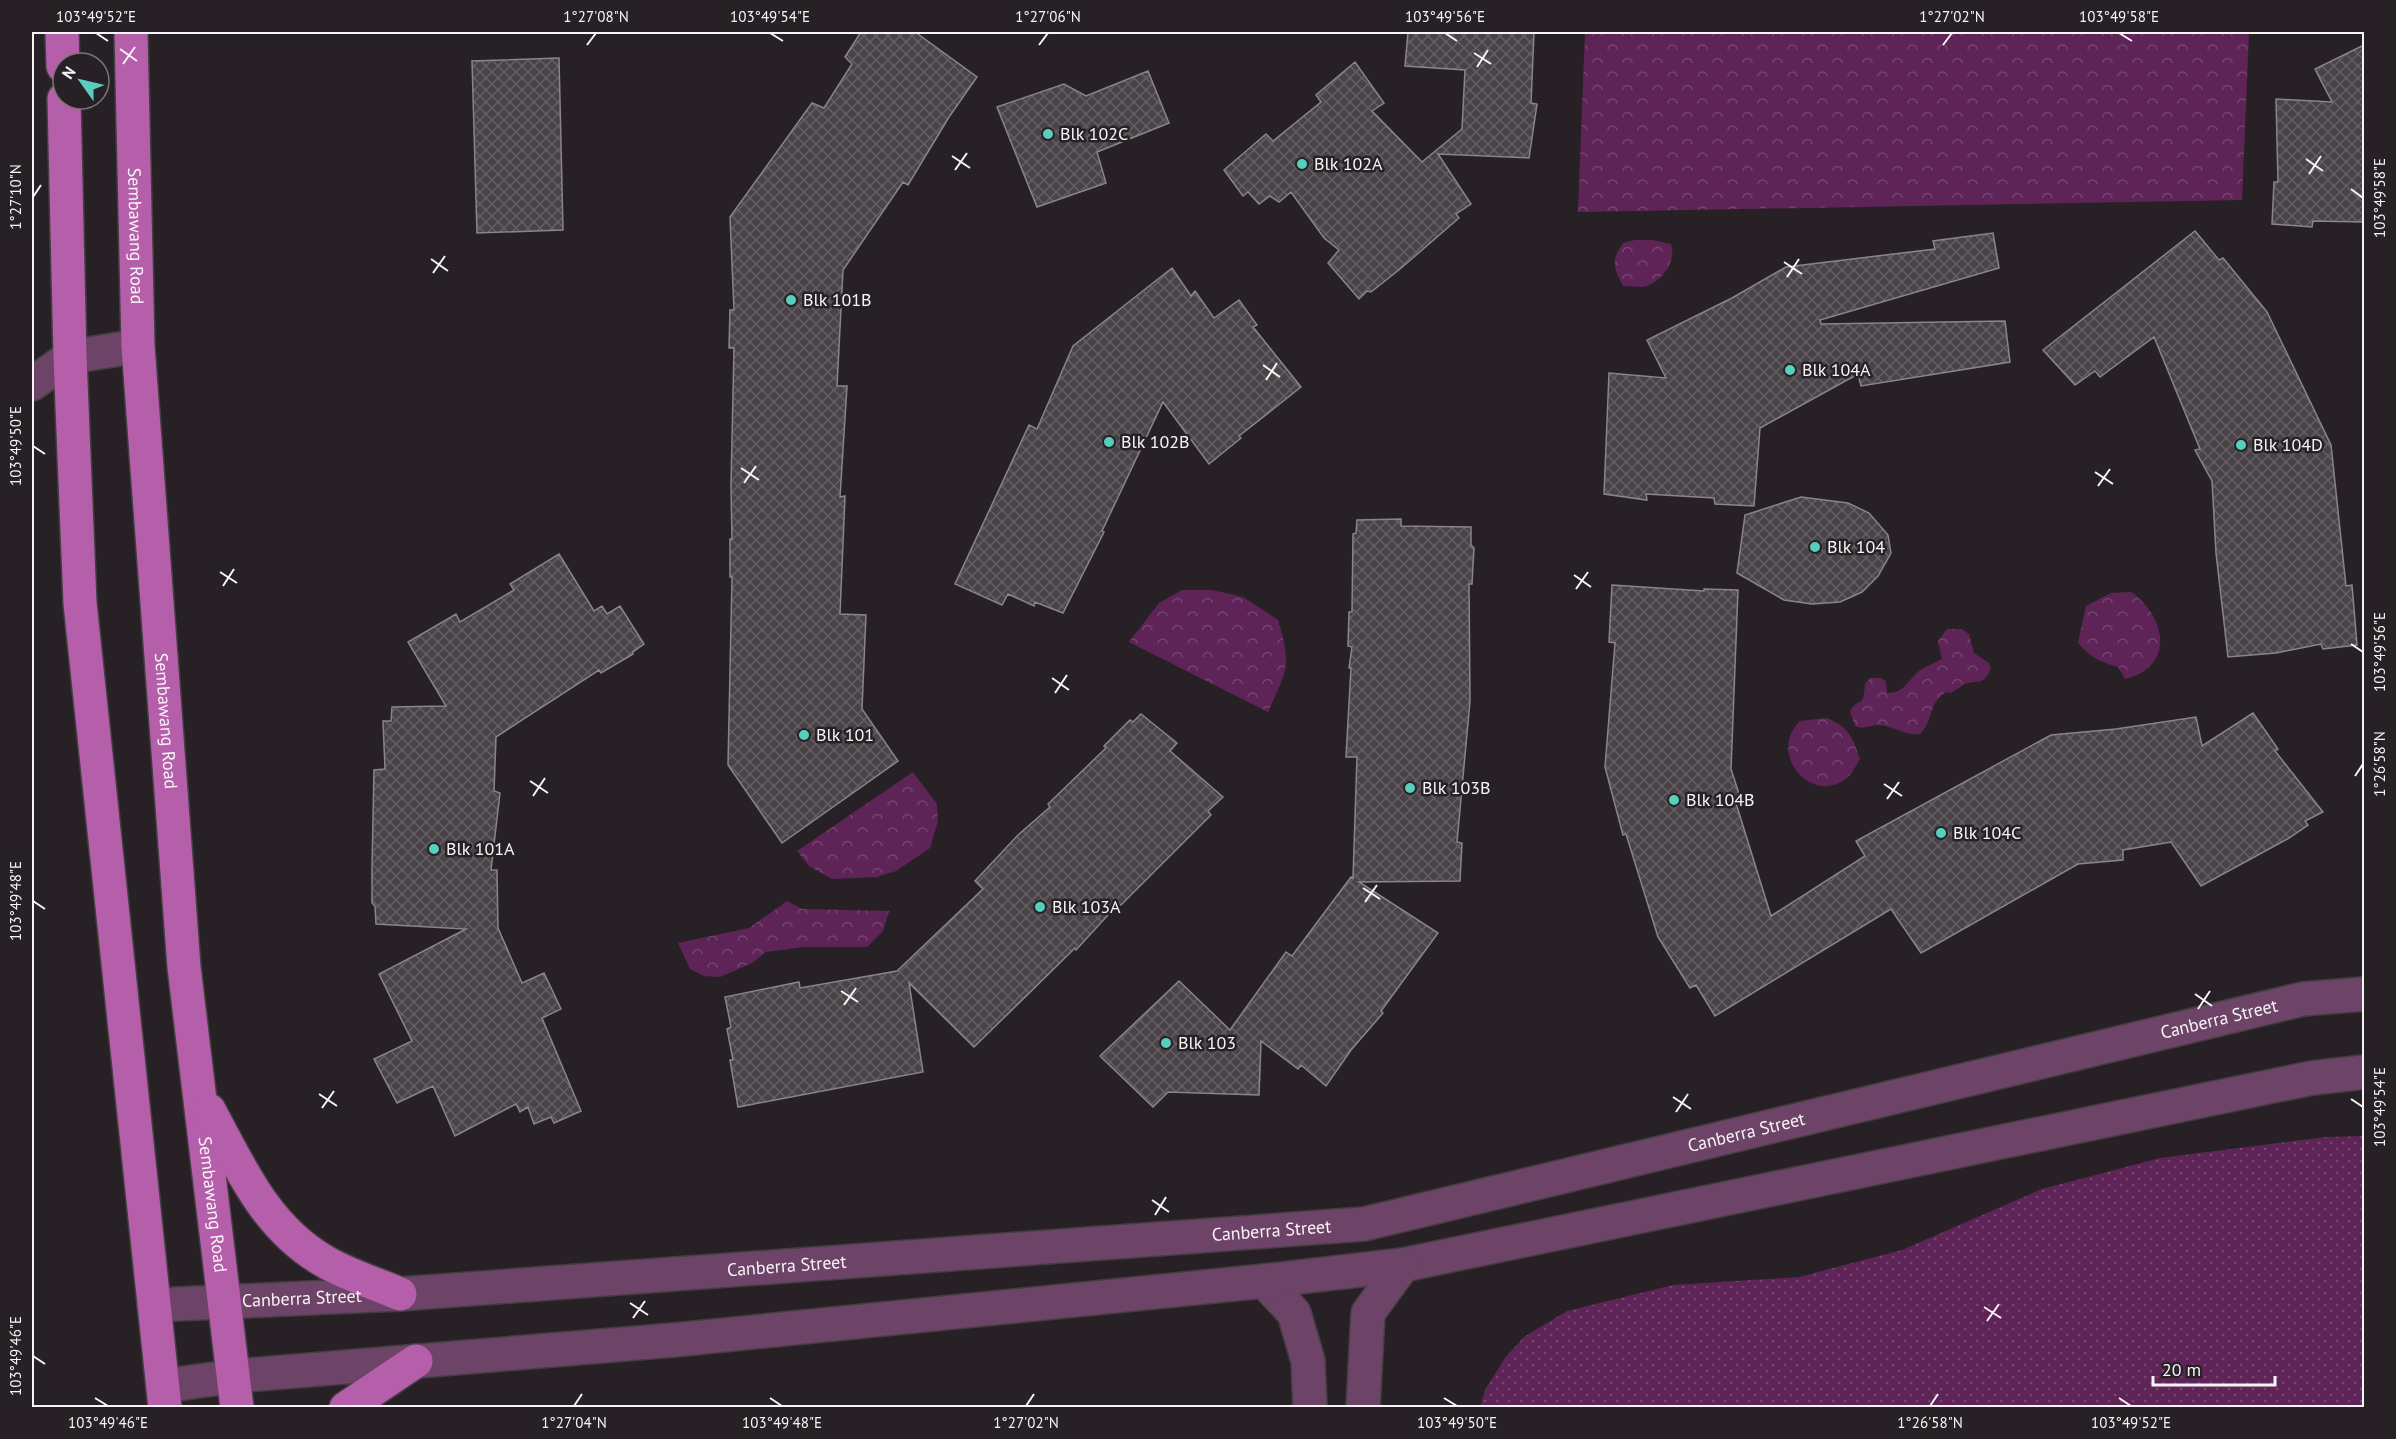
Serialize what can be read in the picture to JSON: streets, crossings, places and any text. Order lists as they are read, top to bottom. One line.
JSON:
{"streets":{"main road":["Sembawang Road"],"street":["Canberra Street"]},"crossings":[["Sembawang Road","Canberra Street"]],"places":["Blk 102C","Blk 102A","Blk 101B","Blk 104A","Blk 102B","Blk 104D","Blk 104","Blk 101","Blk 103B","Blk 104B","Blk 104C","Blk 101A","Blk 103A","Blk 103"],"scale_bar":"20 m","north":"top left","coordinates":["103°49'52\"E","1°27'08\"N","103°49'54\"E","1°27'06\"N","103°49'56\"E","1°27'02\"N","103°49'58\"E","1°27'10\"N","103°49'50\"E","1°26'58\"N","103°49'48\"E","103°49'46\"E","1°27'04\"N"]}
